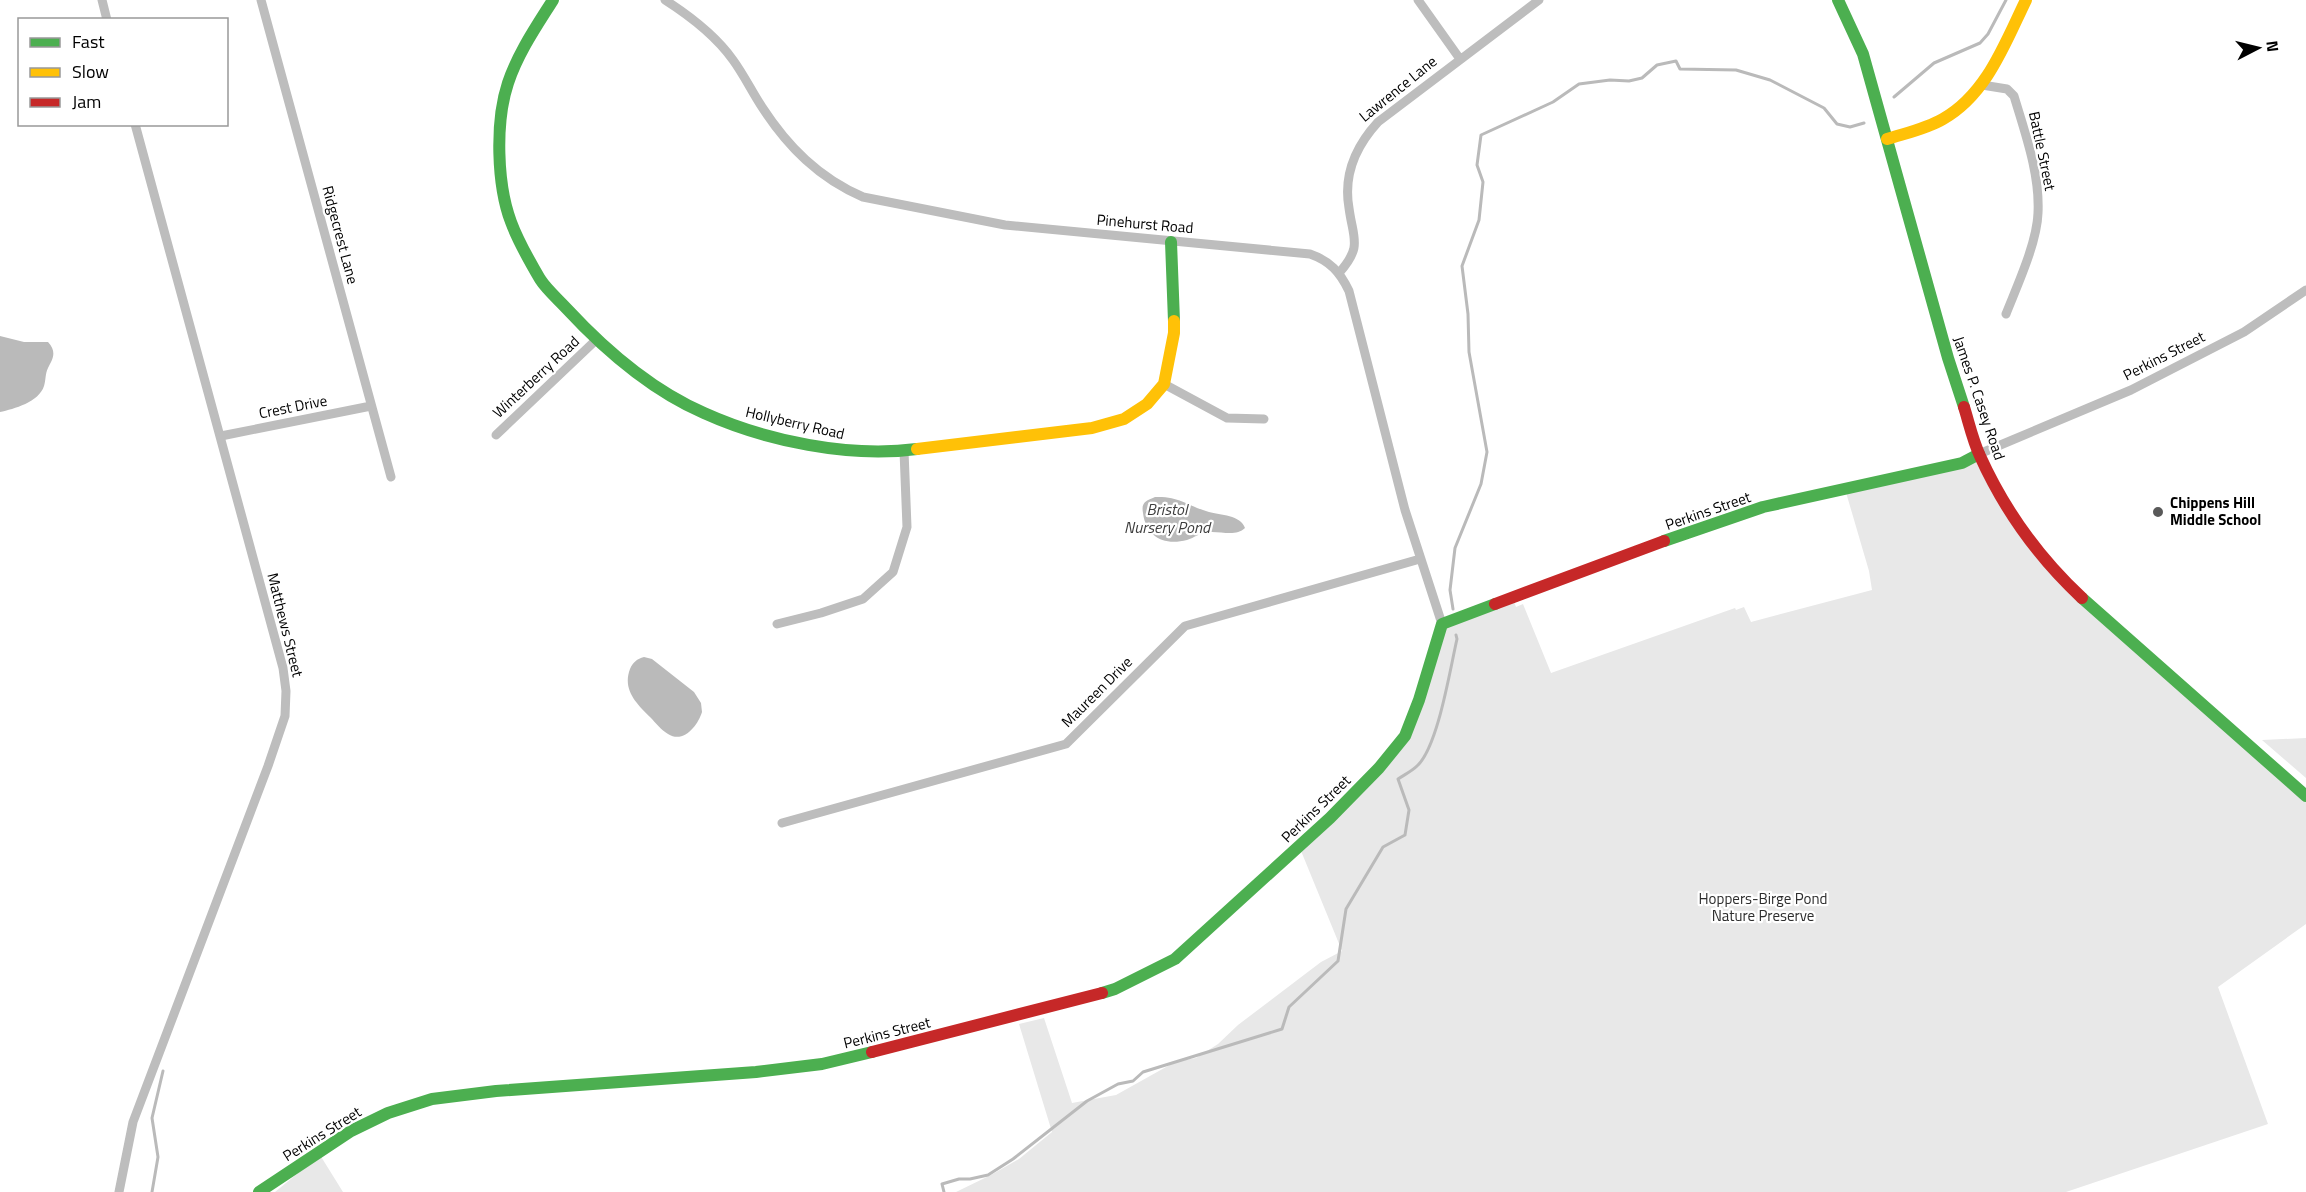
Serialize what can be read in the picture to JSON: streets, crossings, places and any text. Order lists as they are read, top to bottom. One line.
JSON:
{"streets":{"street":["Lawrence Lane","Battle Street","Pinehurst Road","Ridgecrest Lane","Perkins Street","Winterberry Road","James P. Casey Road","Crest Drive","Hollyberry Road","Matthews Street","Maureen Drive"]},"crossings":[["Lawrence Lane","Pinehurst Road"],["Pinehurst Road","Perkins Street"],["Pinehurst Road","Maureen Drive"],["Ridgecrest Lane","Crest Drive"],["Perkins Street","James P. Casey Road"],["Winterberry Road","Hollyberry Road"],["Crest Drive","Matthews Street"]],"water":["Bristol Nursery Pond"],"parks":["Hoppers-Birge Pond Nature Preserve"],"places":["Chippens Hill Middle School"],"legend":["Fast","Slow","Jam"],"north":"right"}
